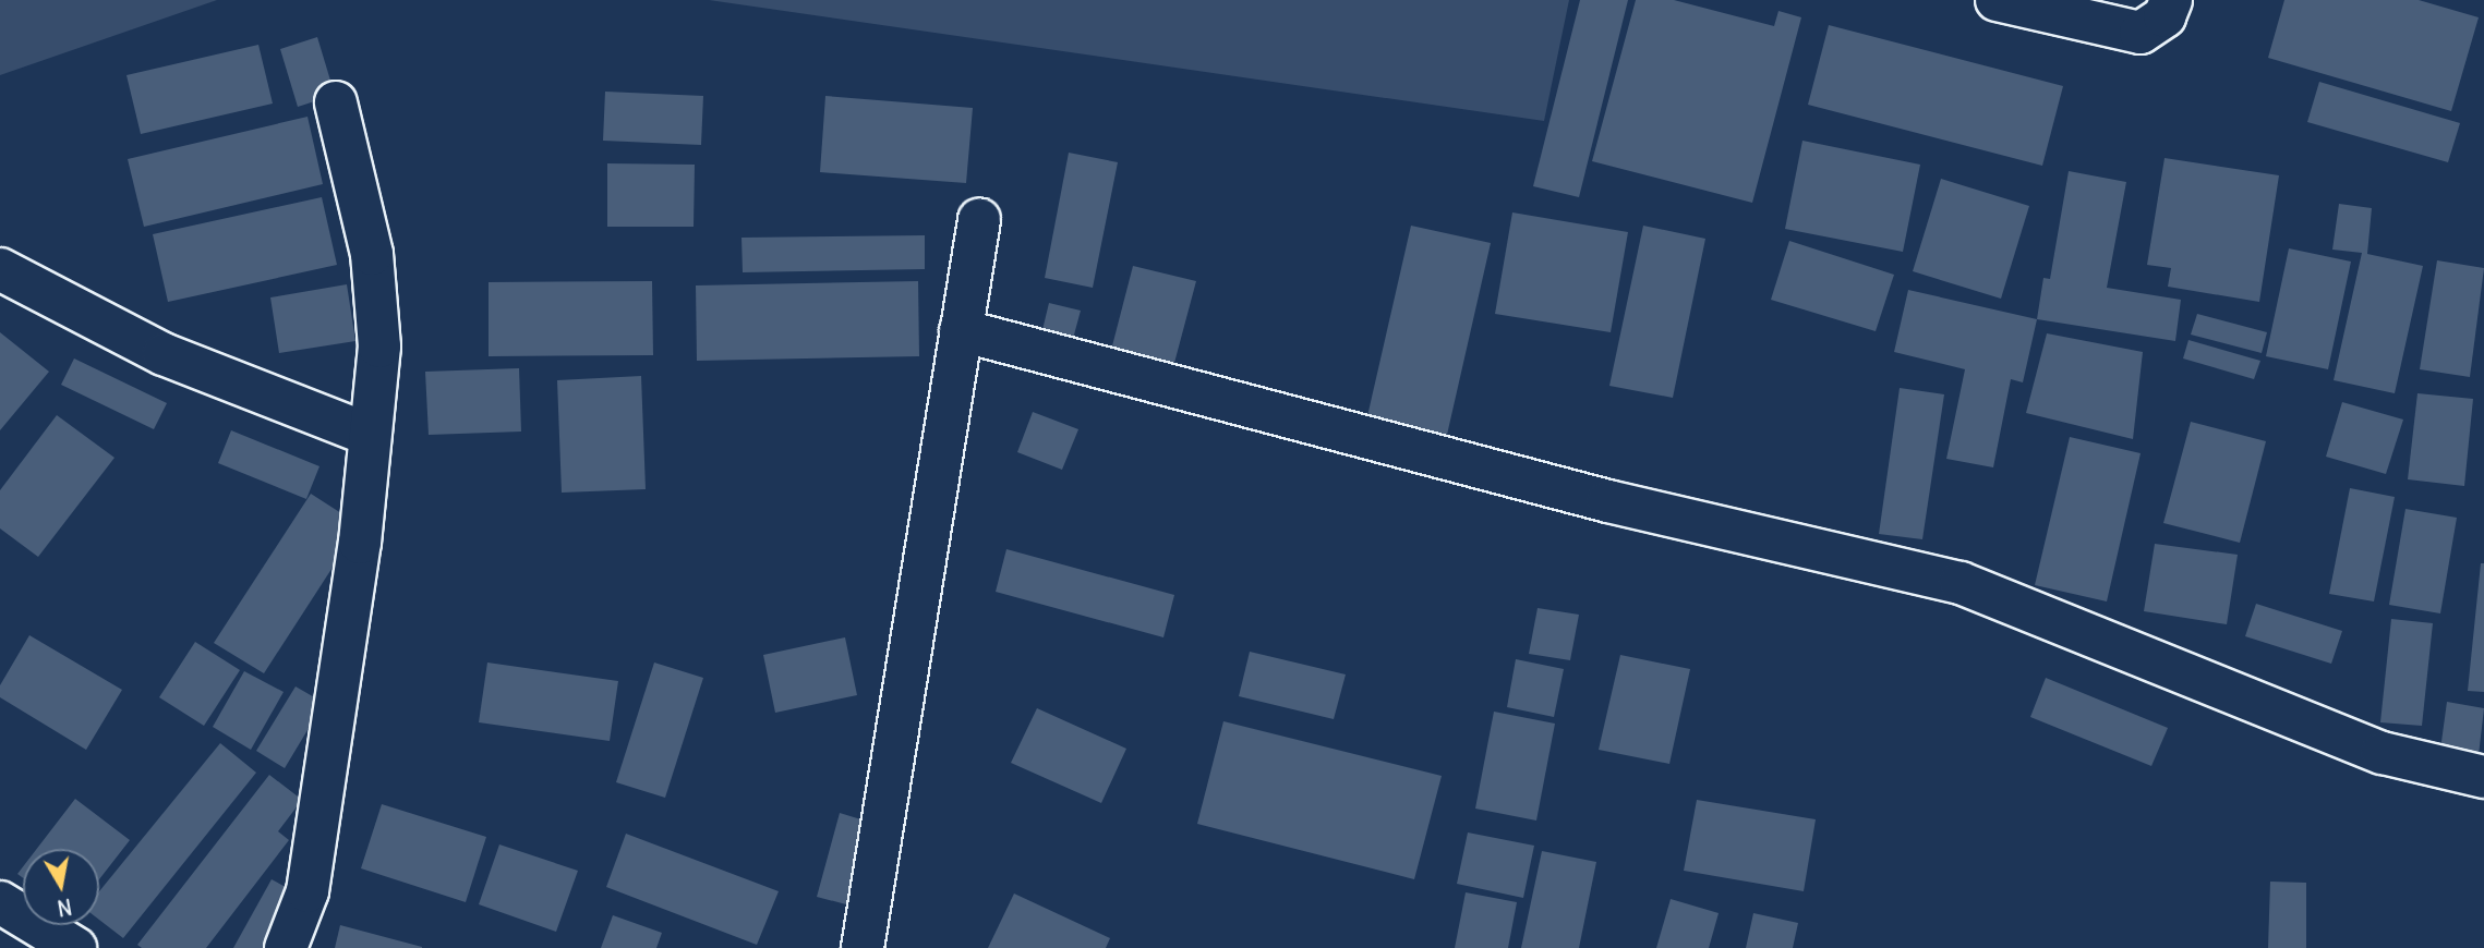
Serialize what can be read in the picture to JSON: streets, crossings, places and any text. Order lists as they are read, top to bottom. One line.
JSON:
{"north":"bottom"}
